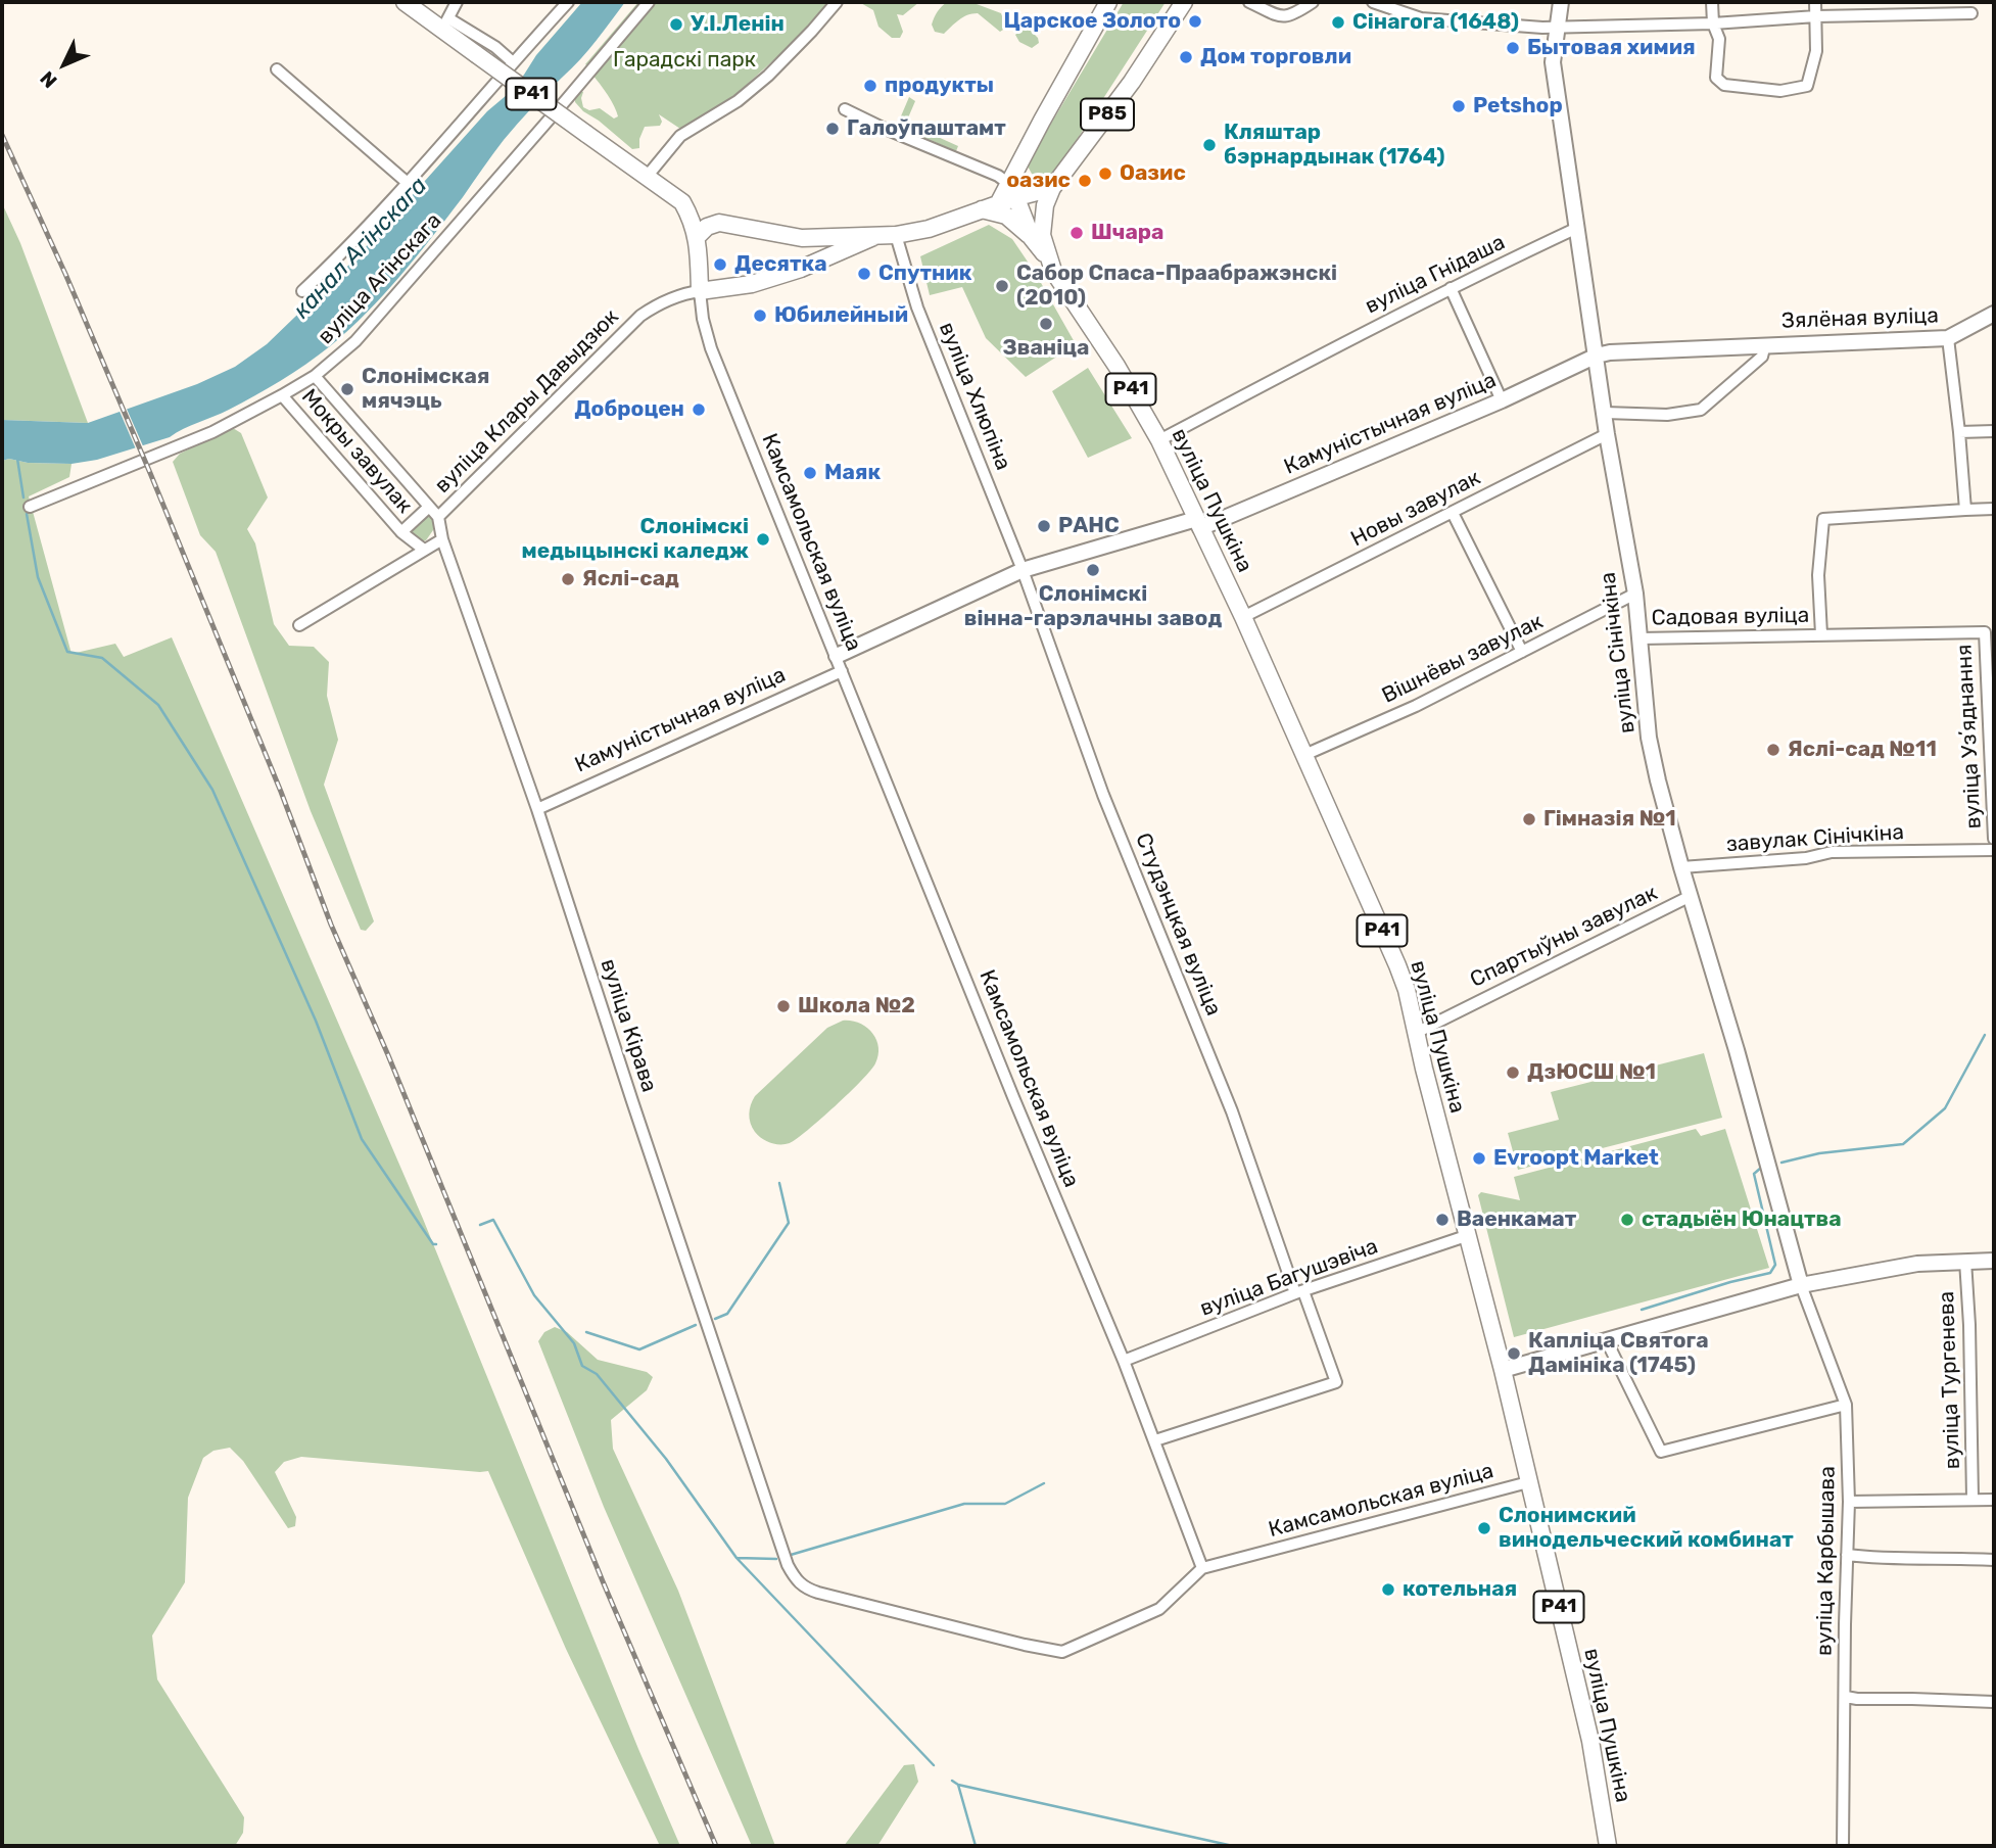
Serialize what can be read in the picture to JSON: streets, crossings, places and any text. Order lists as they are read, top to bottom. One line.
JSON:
{"streets":{"main road":["Р41","Р85","вуліца Пушкіна"],"street":["вуліца Гнідаша","вуліца Агінскага","Зялёная вуліца","вуліца Хлюпіна","вуліца Клары Давыдзюк","Камуністычная вуліца","Мокры завулак","Новы завулак","Камсамольская вуліца","Садовая вуліца","вуліца Сінічкіна","Вішнёвы завулак","вуліца Узʼяднання","завулак Сінічкіна","Студэнцкая вуліца","Спартыўны завулак","вуліца Кірава","вуліца Багушэвіча","вуліца Тургенева","вуліца Карбышава"]},"crossings":[["Р41","вуліца Хлюпіна"],["Р41","вуліца Клары Давыдзюк"],["Р41","вуліца Пушкіна"],["Р41","Камсамольская вуліца"],["Р85","вуліца Пушкіна"],["вуліца Гнідаша","вуліца Пушкіна"],["вуліца Гнідаша","вуліца Сінічкіна"],["вуліца Агінскага","Мокры завулак"],["Зялёная вуліца","Камуністычная вуліца"],["Зялёная вуліца","вуліца Сінічкіна"],["вуліца Хлюпіна","Камуністычная вуліца"],["вуліца Хлюпіна","Студэнцкая вуліца"],["вуліца Клары Давыдзюк","Камсамольская вуліца"],["вуліца Клары Давыдзюк","вуліца Кірава"],["Камуністычная вуліца","вуліца Пушкіна"],["Камуністычная вуліца","Камсамольская вуліца"],["Камуністычная вуліца","вуліца Сінічкіна"],["Камуністычная вуліца","Студэнцкая вуліца"],["Камуністычная вуліца","вуліца Кірава"],["вуліца Пушкіна","Новы завулак"],["вуліца Пушкіна","Камсамольская вуліца"],["вуліца Пушкіна","Вішнёвы завулак"],["вуліца Пушкіна","Спартыўны завулак"],["вуліца Пушкіна","вуліца Багушэвіча"],["Новы завулак","вуліца Сінічкіна"],["Камсамольская вуліца","Студэнцкая вуліца"],["Камсамольская вуліца","вуліца Кірава"],["Камсамольская вуліца","вуліца Багушэвіча"],["Садовая вуліца","вуліца Сінічкіна"],["Садовая вуліца","вуліца Узʼяднання"],["вуліца Сінічкіна","Вішнёвы завулак"],["вуліца Сінічкіна","завулак Сінічкіна"],["вуліца Сінічкіна","Спартыўны завулак"],["вуліца Сінічкіна","вуліца Карбышава"],["Студэнцкая вуліца","вуліца Багушэвіча"]],"water":["канал Агінскага"],"parks":["Гарадскі парк"],"places":["Царское Золото","Сінагога (1648)","У.І.Ленін","Бытовая химия","Дом торговли","продукты","Petshop","Галоўпаштамт","Кляштар бэрнардынак (1764)","Оазис","оазис","Шчара","Десятка","Спутник","Сабор Спаса-Праабражэнскі (2010)","Юбилейный","Званіца","Слонімская мячэць","Доброцен","Маяк","РАНС","Слонімскі медыцынскі каледж","Слонімскі вінна-гарэлачны завод","Яслі-сад","Яслі-сад №11","Гімназія №1","Школа №2","ДзЮСШ №1","Evroopt Market","Ваенкамат","стадыён Юнацтва","Капліца Святога Дамініка (1745)","Слонимский винодельческий комбинат","котельная"],"north":"bottom left"}
